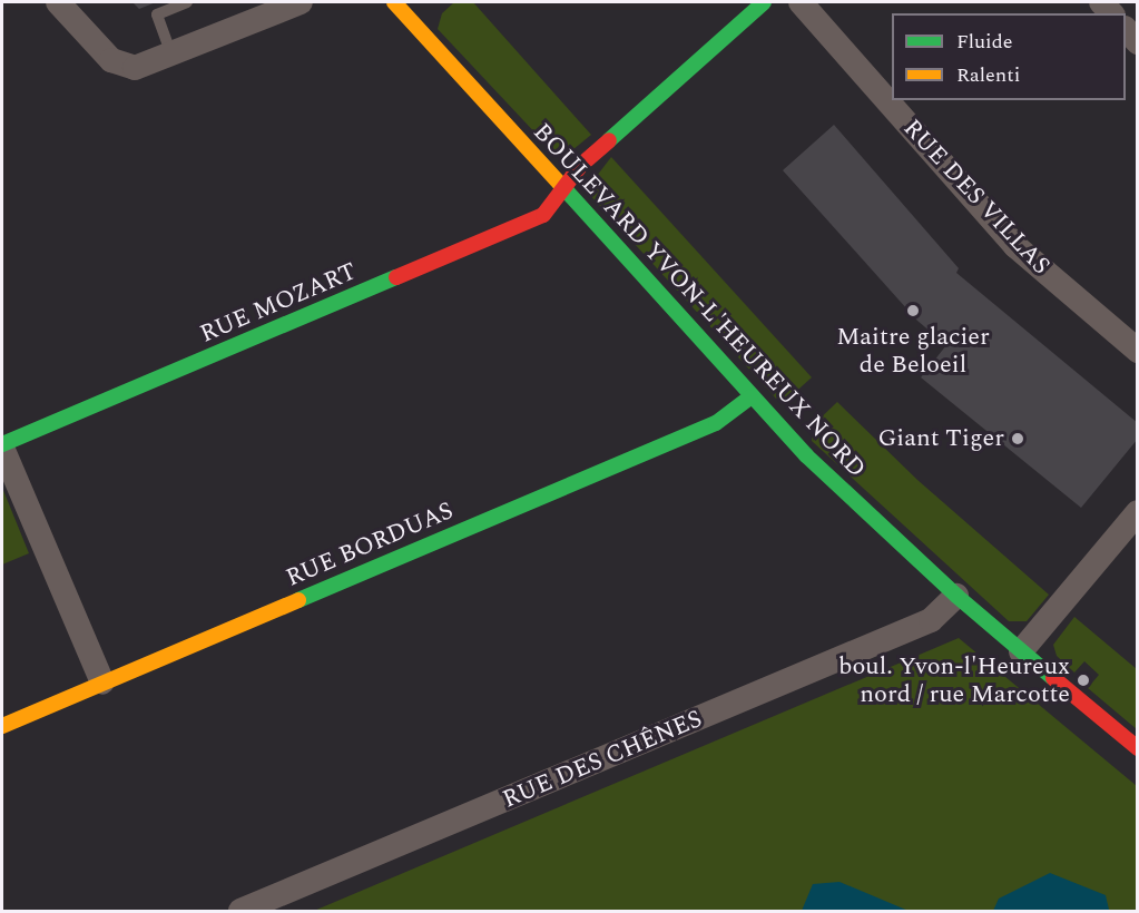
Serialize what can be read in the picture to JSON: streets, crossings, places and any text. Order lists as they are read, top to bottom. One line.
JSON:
{"streets":{"street":["RUE DES VILLAS","BOULEVARD YVON-L'HEUREUX NORD","RUE MOZART","RUE BORDUAS","RUE DES CHÊNES"]},"crossings":[["BOULEVARD YVON-L'HEUREUX NORD","RUE MOZART"],["BOULEVARD YVON-L'HEUREUX NORD","RUE BORDUAS"],["BOULEVARD YVON-L'HEUREUX NORD","RUE DES CHÊNES"]],"places":["Maitre glacier de Beloeil","Giant Tiger","boul. Yvon-l'Heureux nord / rue Marcotte"],"legend":["Fluide","Ralenti"]}
